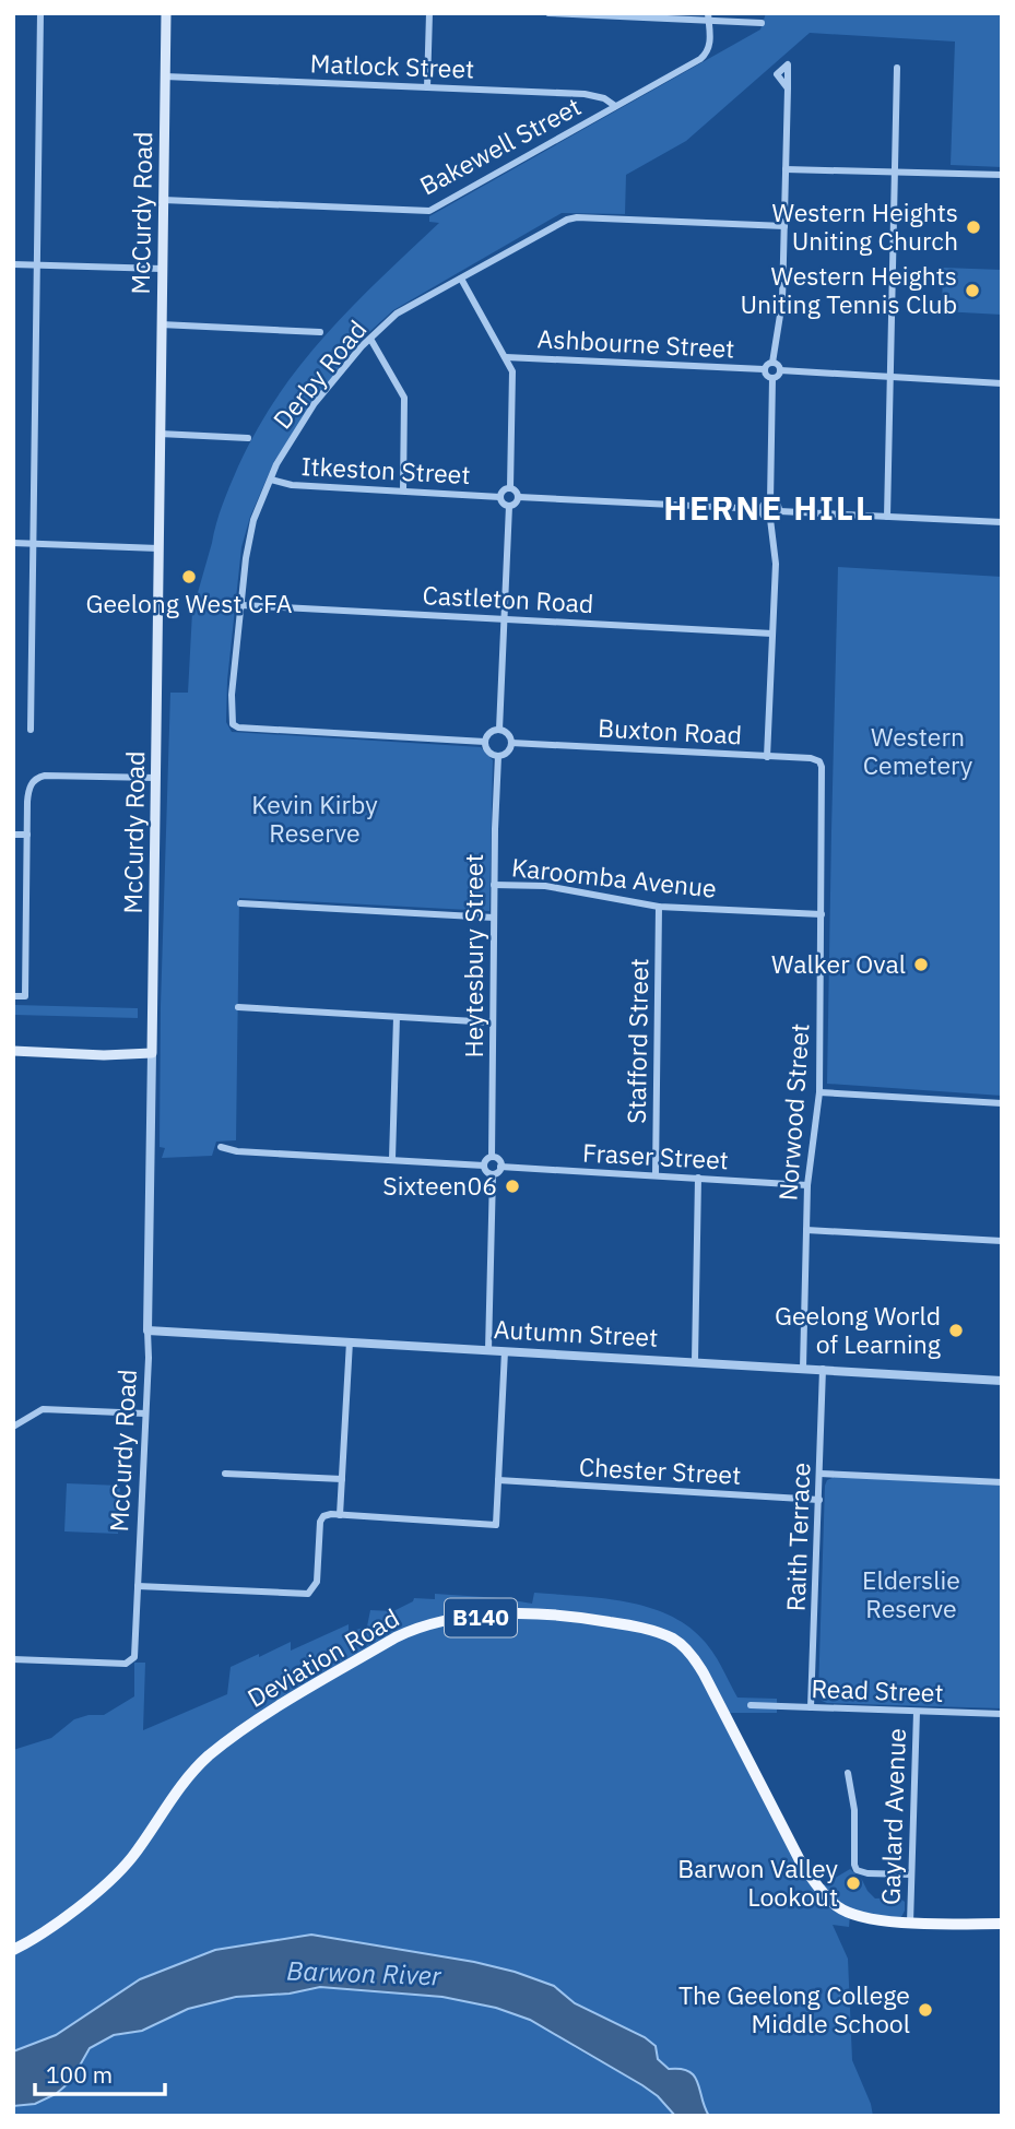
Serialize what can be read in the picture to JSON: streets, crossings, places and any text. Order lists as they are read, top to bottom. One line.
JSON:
{"streets":{"main road":["McCurdy Road","B140","Deviation Road"],"street":["Matlock Street","Bakewell Street","Ashbourne Street","Derby Road","Itkeston Street","Castleton Road","Buxton Road","Karoomba Avenue","Heytesbury Street","Stafford Street","Norwood Street","Fraser Street","Autumn Street","Chester Street","Raith Terrace","Read Street","Gaylard Avenue"]},"crossings":[["Matlock Street","Bakewell Street"],["Matlock Street","McCurdy Road"],["Bakewell Street","McCurdy Road"],["McCurdy Road","Autumn Street"],["Derby Road","Itkeston Street"],["Derby Road","Castleton Road"],["Derby Road","Buxton Road"],["Derby Road","Heytesbury Street"],["Buxton Road","Heytesbury Street"],["Buxton Road","Norwood Street"],["Karoomba Avenue","Heytesbury Street"],["Karoomba Avenue","Stafford Street"],["Karoomba Avenue","Norwood Street"],["Heytesbury Street","Fraser Street"],["Stafford Street","Fraser Street"],["Norwood Street","Fraser Street"],["Norwood Street","Autumn Street"],["Autumn Street","Raith Terrace"],["Chester Street","Raith Terrace"],["Raith Terrace","Read Street"],["B140","Deviation Road"],["B140","Gaylard Avenue"],["Deviation Road","Gaylard Avenue"],["Read Street","Gaylard Avenue"]],"districts":["HERNE HILL"],"water":["Barwon River"],"parks":["Western Cemetery","Kevin Kirby Reserve","Elderslie Reserve"],"places":["Western Heights Uniting Church","Western Heights Uniting Tennis Club","Geelong West CFA","Walker Oval","Sixteen06","Geelong World of Learning","Barwon Valley Lookout","The Geelong College Middle School"],"scale_bar":"100 m"}
